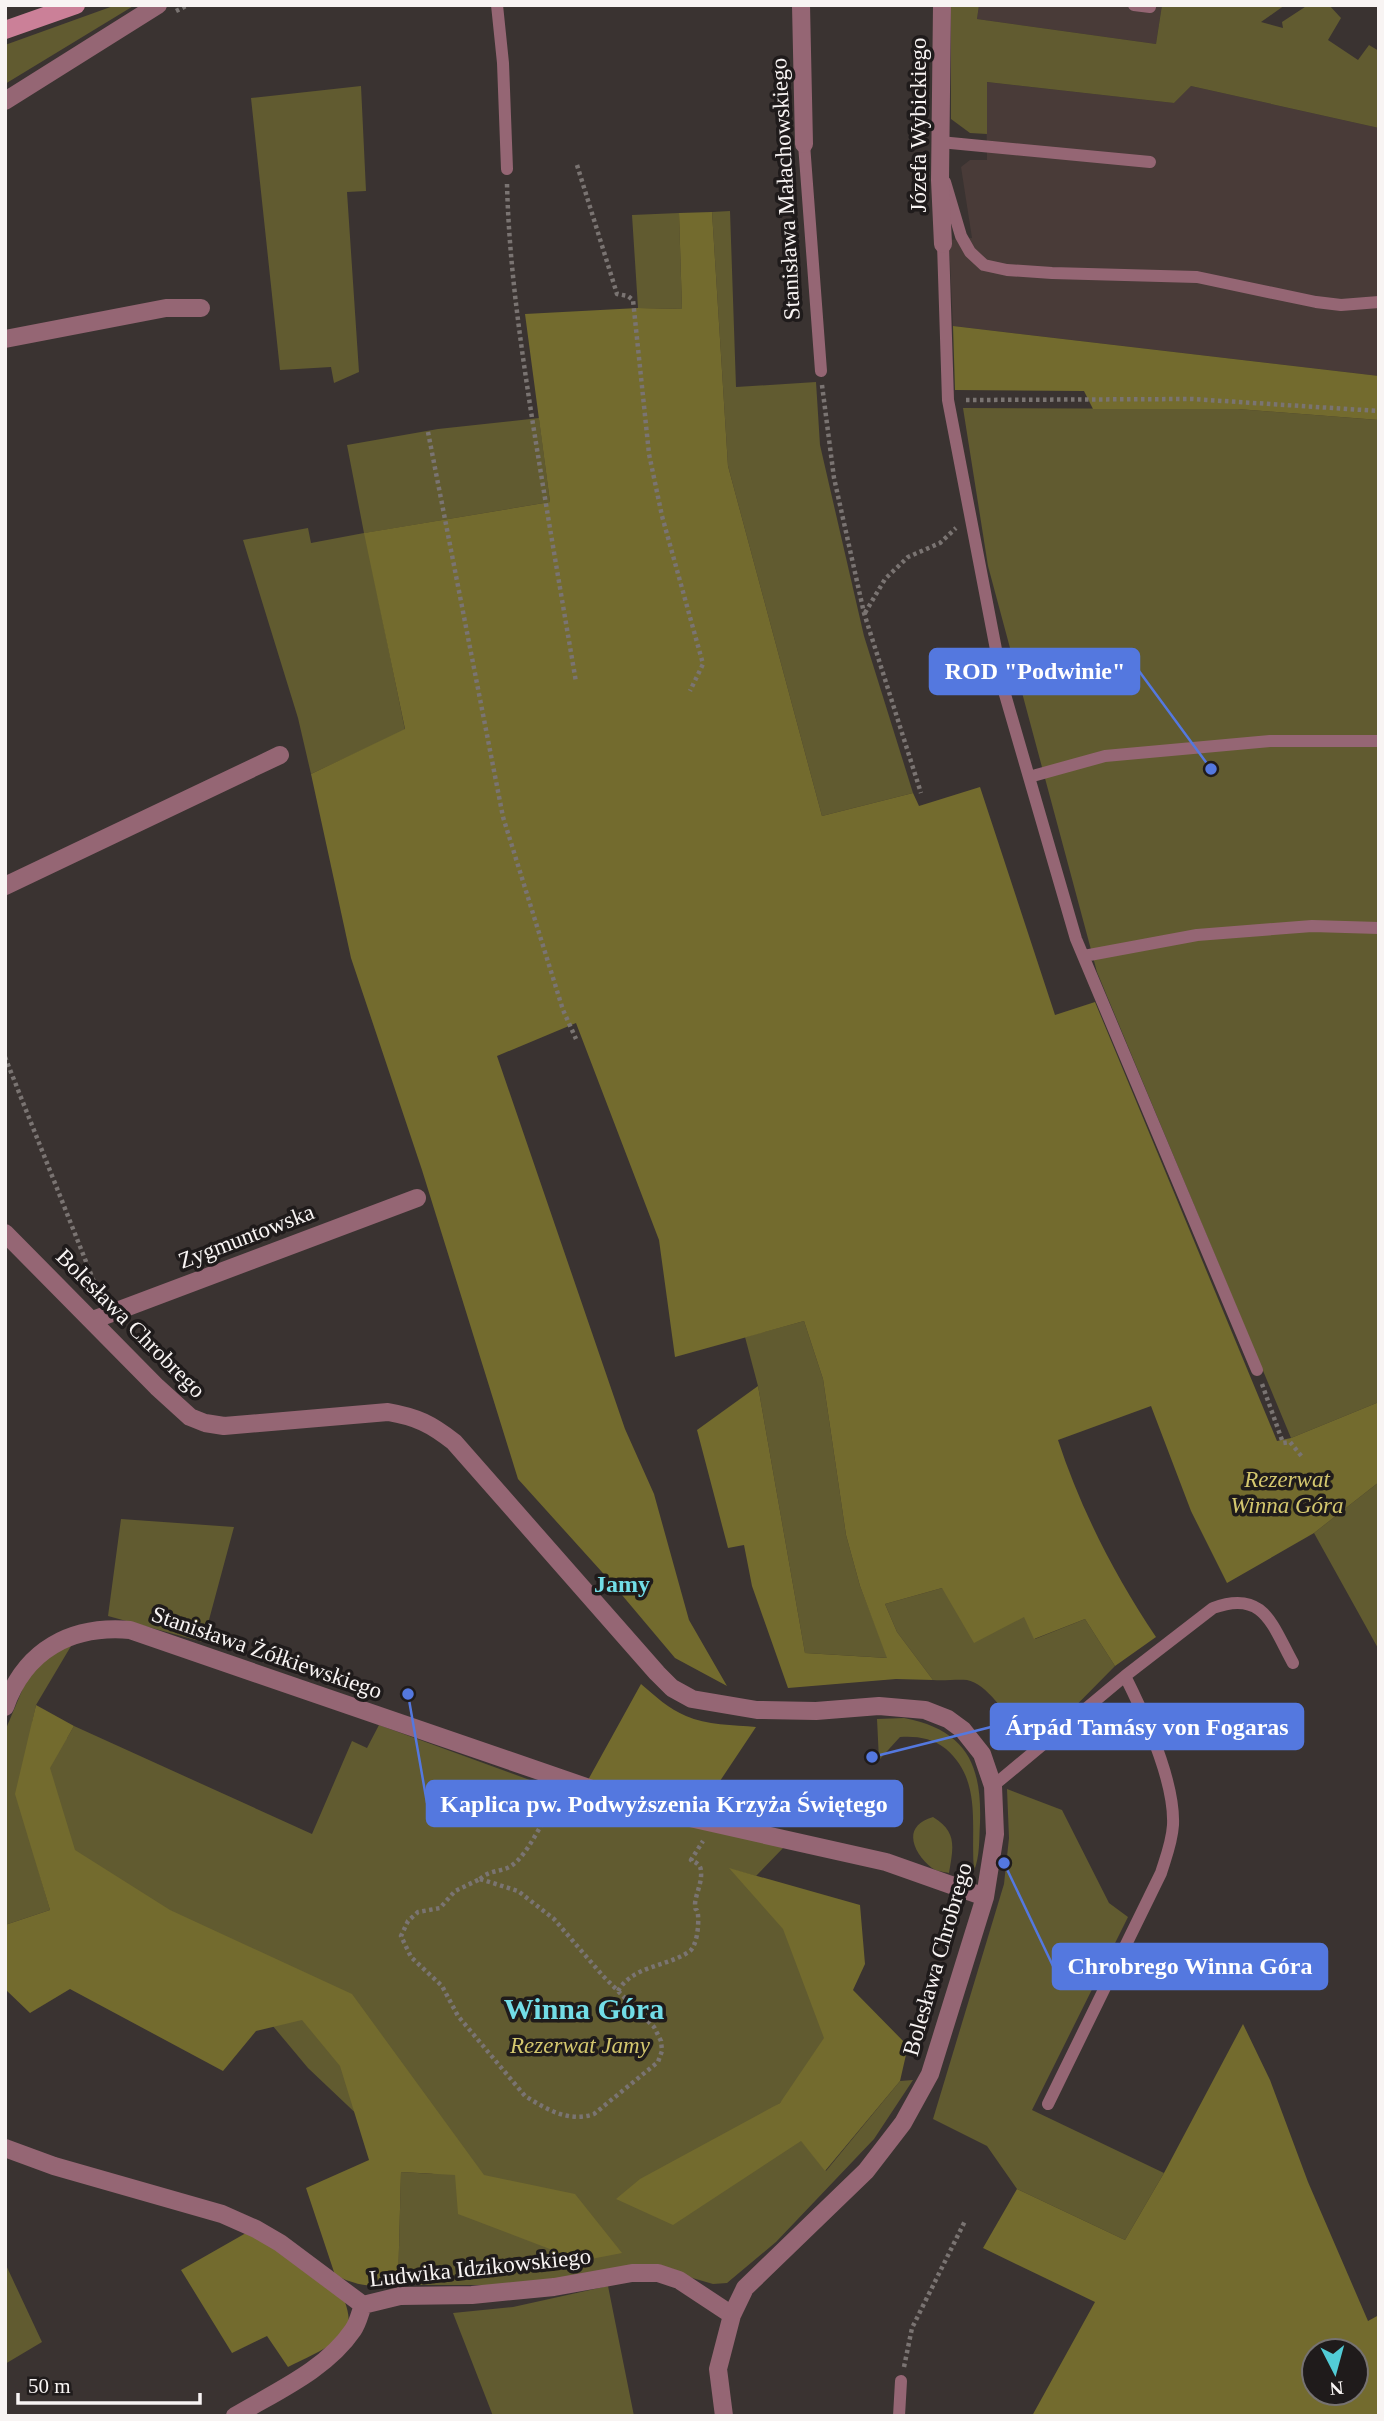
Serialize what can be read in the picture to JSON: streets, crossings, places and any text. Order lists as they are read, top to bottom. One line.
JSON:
{"streets":{"street":["Józefa Wybickiego","Stanisława Małachowskiego","Zygmuntowska","Bolesława Chrobrego","Stanisława Żółkiewskiego","Ludwika Idzikowskiego"]},"crossings":[["Zygmuntowska","Bolesława Chrobrego"],["Bolesława Chrobrego","Stanisława Żółkiewskiego"],["Bolesława Chrobrego","Ludwika Idzikowskiego"]],"districts":["Jamy","Winna Góra"],"parks":["Rezerwat Winna Góra","Rezerwat Jamy"],"places":["ROD \"Podwinie\"","Kaplica pw. Podwyższenia Krzyża Świętego","Árpád Tamásy von Fogaras","Chrobrego Winna Góra"],"scale_bar":"50 m","north":"bottom"}
